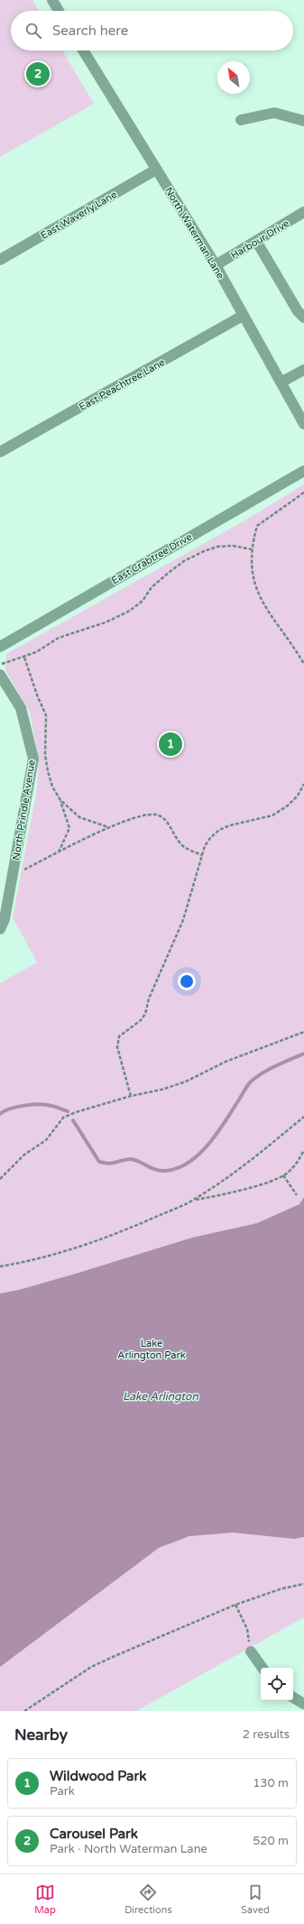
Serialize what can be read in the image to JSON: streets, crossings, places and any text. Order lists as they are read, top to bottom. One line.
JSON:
{"streets":{"street":["East Waverly Lane","North Waterman Lane","Harbour Drive","East Peachtree Lane","East Crabtree Drive","North Prindle Avenue"]},"crossings":[["East Waverly Lane","North Waterman Lane"],["North Waterman Lane","Harbour Drive"],["North Waterman Lane","East Peachtree Lane"]],"water":["Lake Arlington"],"parks":["Lake Arlington Park"],"north":"top left","page":{"search":"Search here","pins":["2","1"],"heading":["Nearby","2 results"],"list":[{"mark":"1","name":"Wildwood Park","note":"Park","value":"130 m"},{"mark":"2","name":"Carousel Park","note":"Park · North Waterman Lane","value":"520 m"}],"nav":["Map","Directions","Saved"]}}
